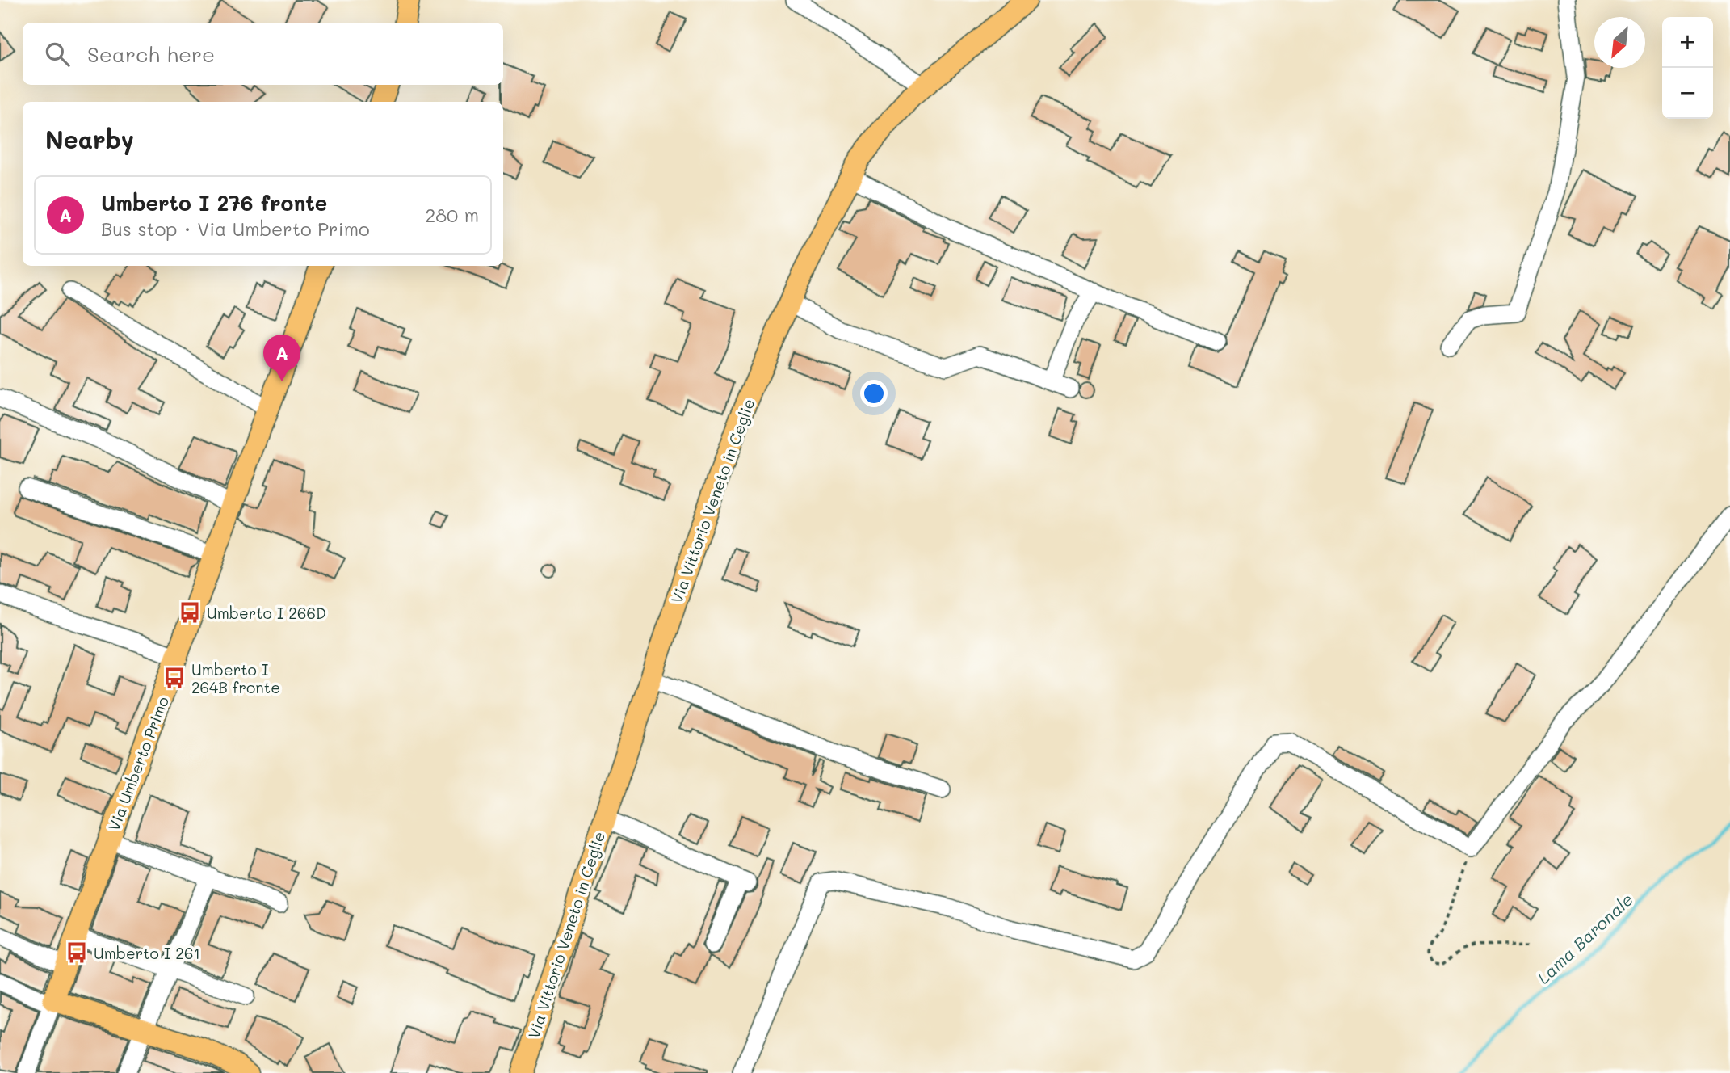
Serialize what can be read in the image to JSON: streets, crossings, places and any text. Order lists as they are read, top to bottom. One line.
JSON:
{"streets":{"main road":["Via Vittorio Veneto in Ceglie","Via Umberto Primo"]},"water":["Lama Baronale"],"places":{"bus stop":["Umberto I 266D","Umberto I 264B fronte","Umberto I 261"]},"north":"bottom left","page":{"map_buttons":["+","−"],"search":"Search here","heading":"Nearby","list":[{"mark":"A","name":"Umberto I 276 fronte","note":"Bus stop · Via Umberto Primo","value":"280 m"}],"pins":"A"}}
